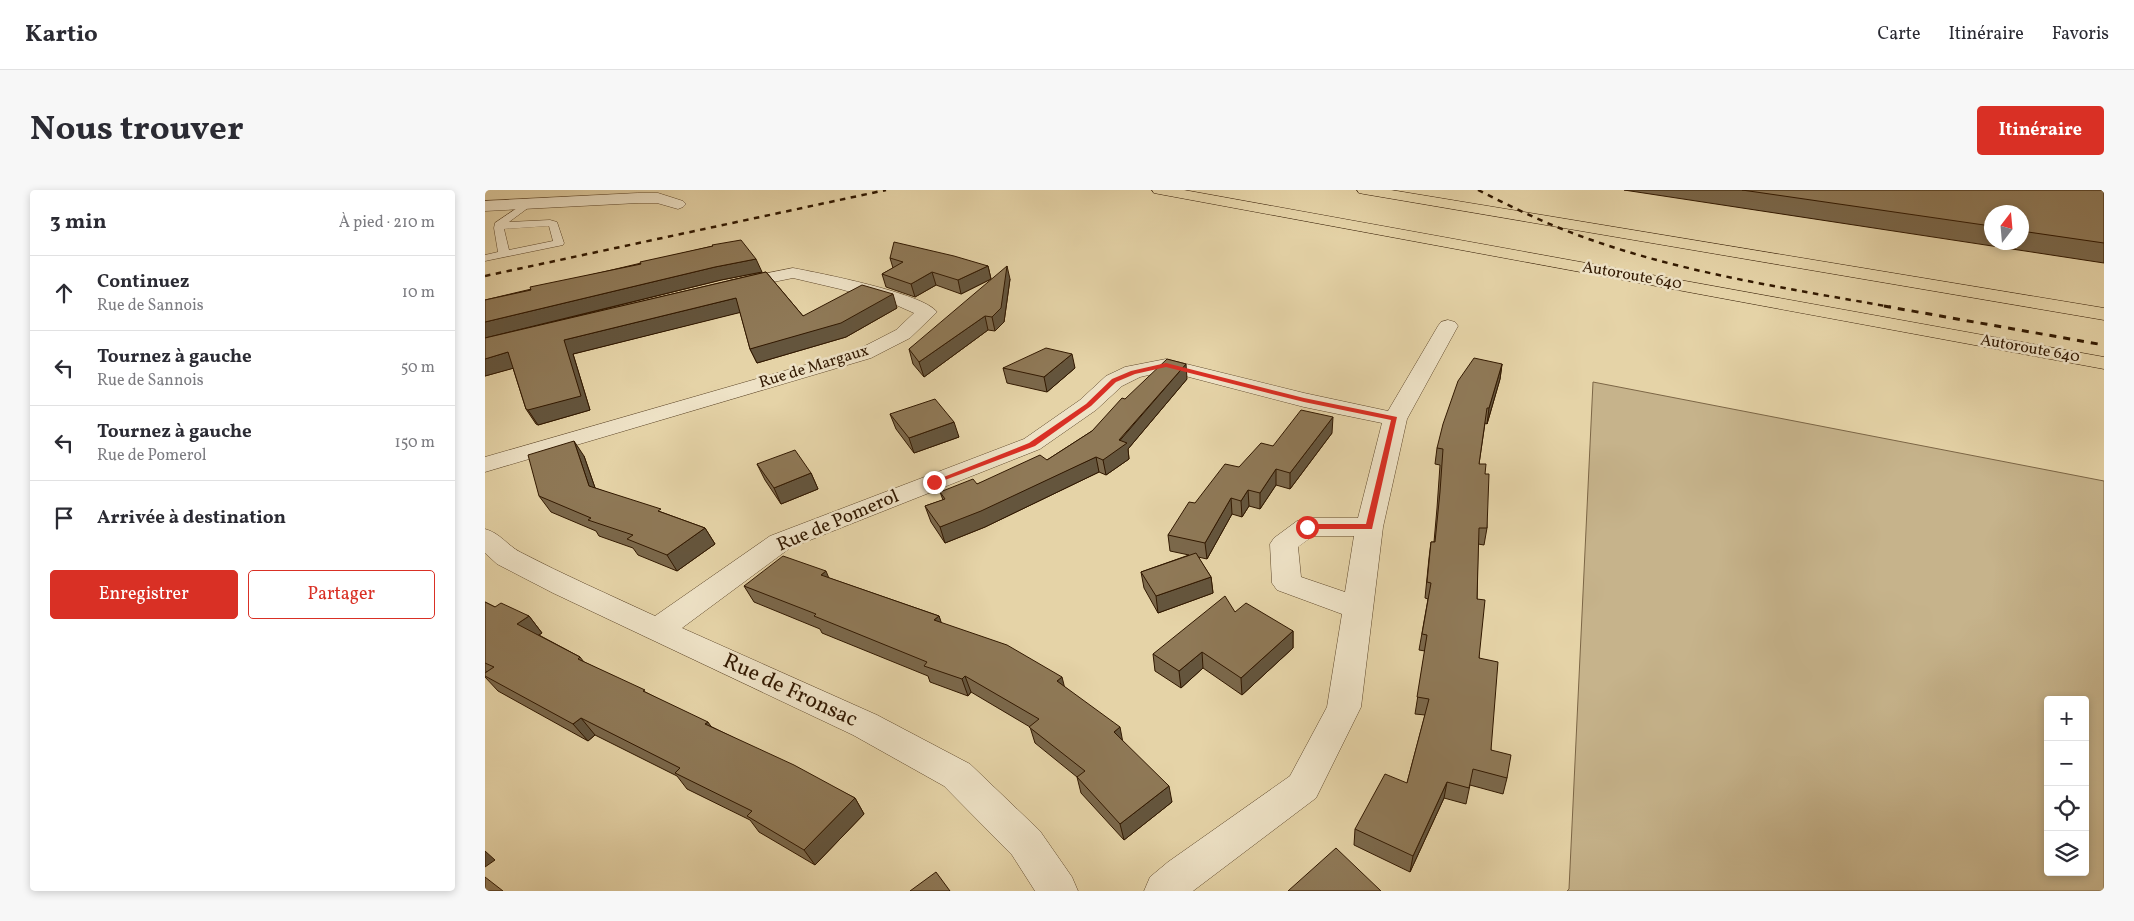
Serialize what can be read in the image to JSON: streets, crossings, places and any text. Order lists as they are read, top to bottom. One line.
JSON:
{"streets":{"highway":["Autoroute 640"],"street":["Rue de Margaux","Rue de Pomerol","Rue de Fronsac"]},"crossings":[["Rue de Pomerol","Rue de Fronsac"]],"north":"top","page":{"header":"Kartio","nav":["Carte","Itinéraire","Favoris"],"title":"Nous trouver","buttons":["Itinéraire",["Enregistrer","Partager"]],"heading":["3 min","À pied · 210 m"],"list":[["Continuez","Rue de Sannois","10 m"],["Tournez à gauche","Rue de Sannois","50 m"],["Tournez à gauche","Rue de Pomerol","150 m"],"Arrivée à destination"],"map_buttons":["+","−"]}}
